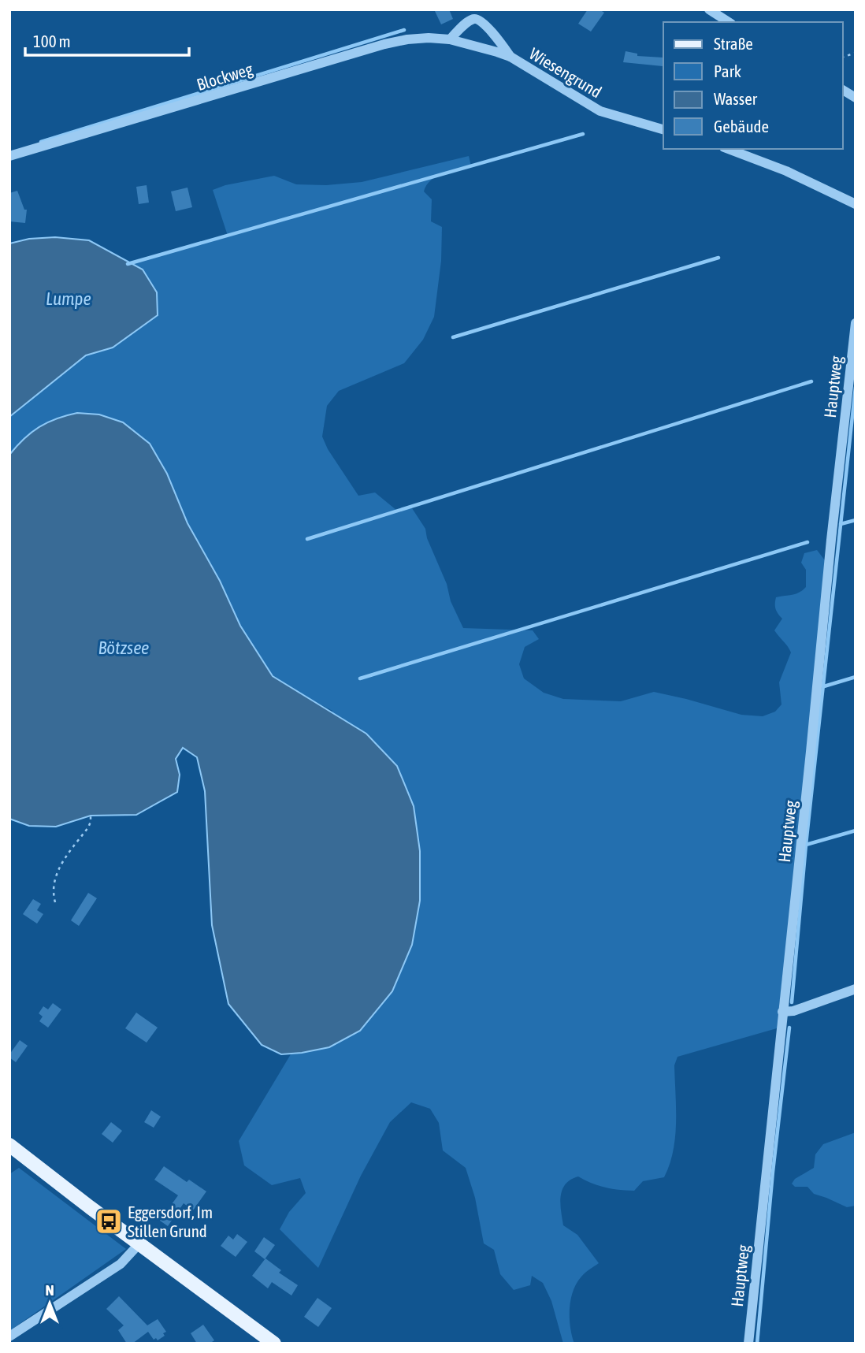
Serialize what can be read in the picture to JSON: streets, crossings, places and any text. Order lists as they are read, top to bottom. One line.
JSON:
{"streets":{"street":["Wiesengrund","Blockweg","Hauptweg"]},"crossings":[["Wiesengrund","Blockweg"]],"water":["Lumpe","Bötzsee"],"places":{"bus stop":["Eggersdorf, Im Stillen Grund"]},"legend":["Straße","Park","Wasser","Gebäude"],"scale_bar":"100 m","north":"top"}
